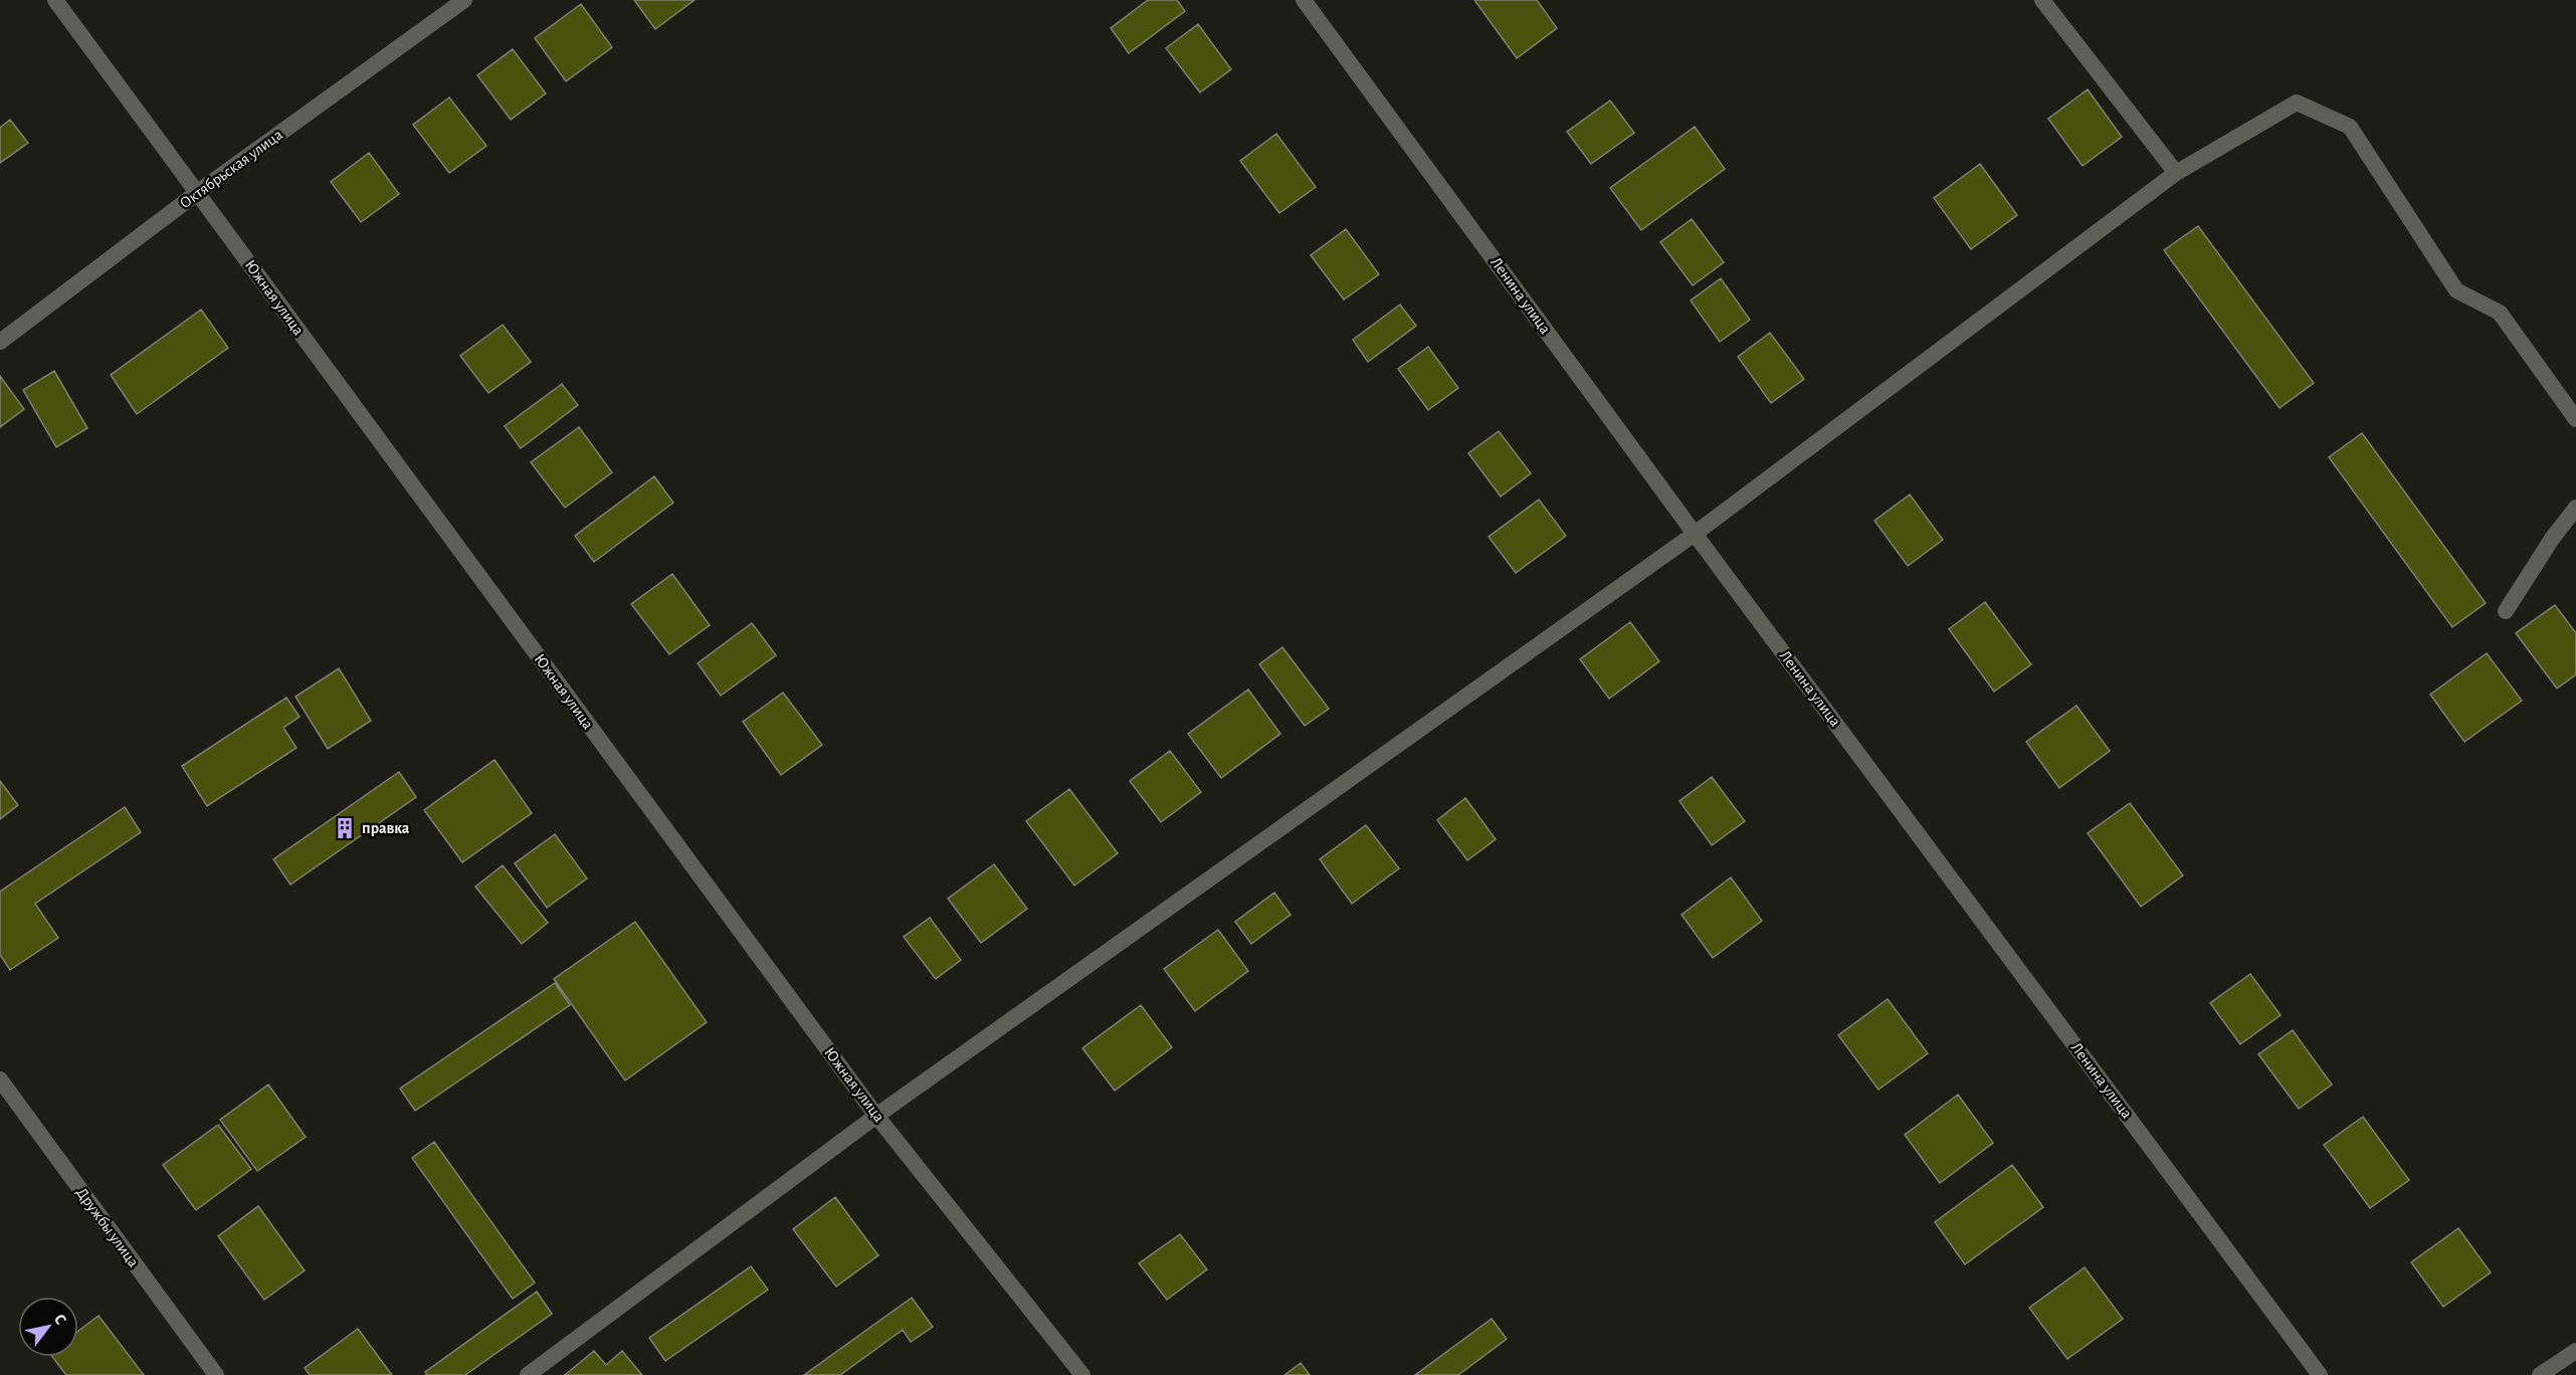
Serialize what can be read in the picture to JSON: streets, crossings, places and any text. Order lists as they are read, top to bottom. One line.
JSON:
{"streets":{"street":["Октябрьская улица","Ленина улица","Южная улица","Дружбы улица"]},"crossings":[["Октябрьская улица","Южная улица"]],"places":{"building":["правка"]},"north":"top right"}
